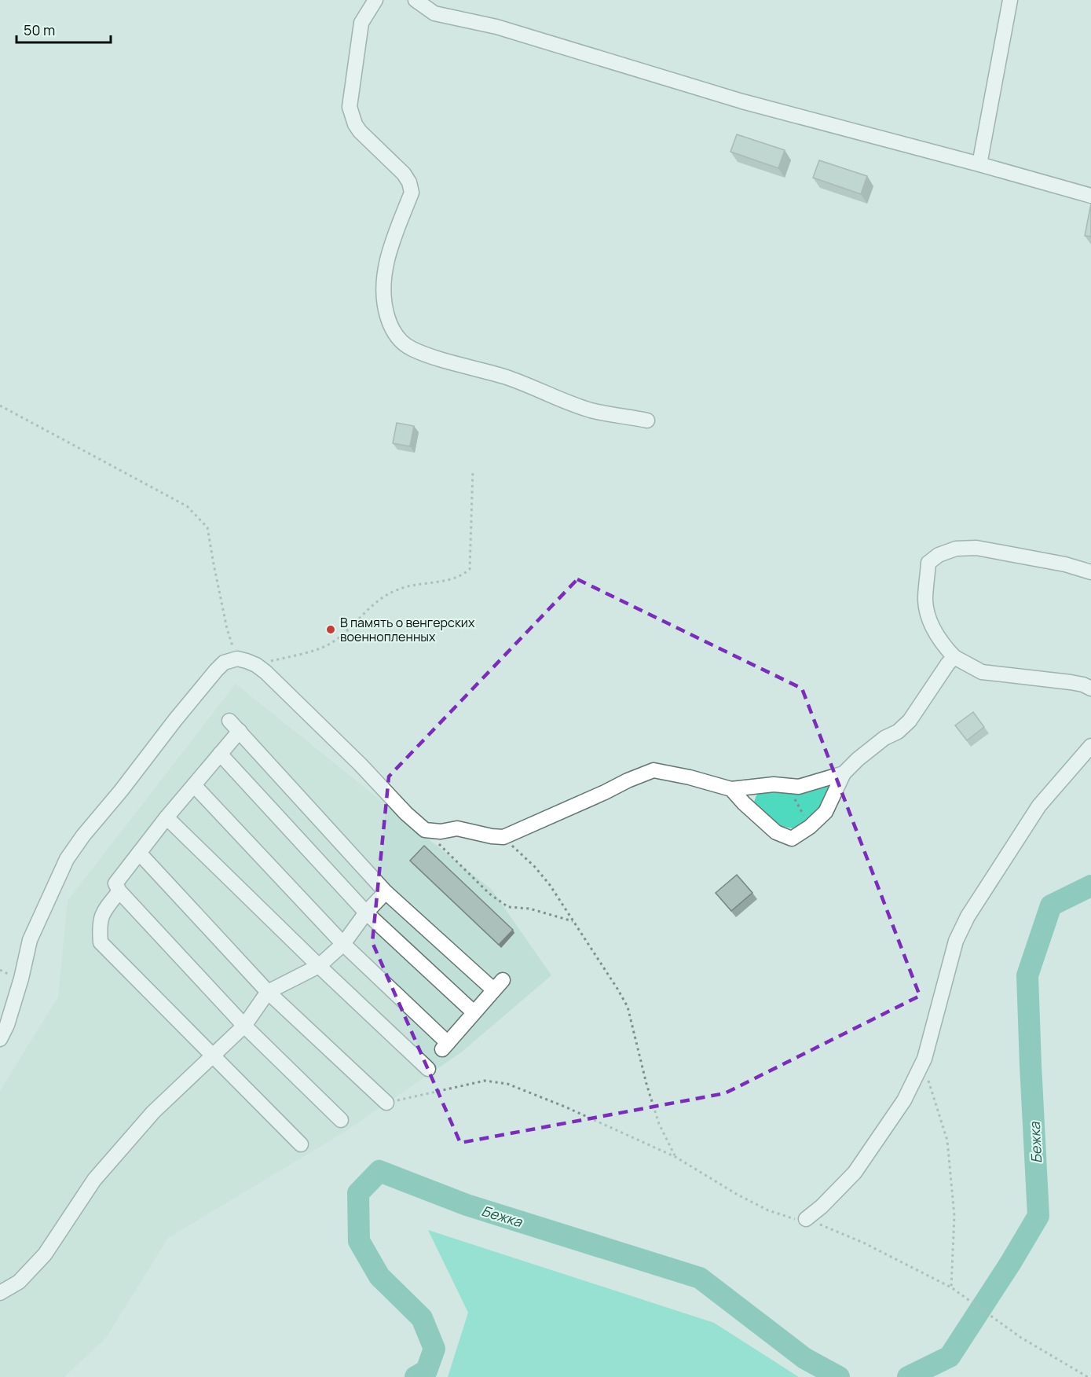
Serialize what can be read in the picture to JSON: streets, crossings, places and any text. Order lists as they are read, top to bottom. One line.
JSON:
{"water":["Бежка"],"places":["В память о венгерских военнопленных"],"scale_bar":"50 m"}
